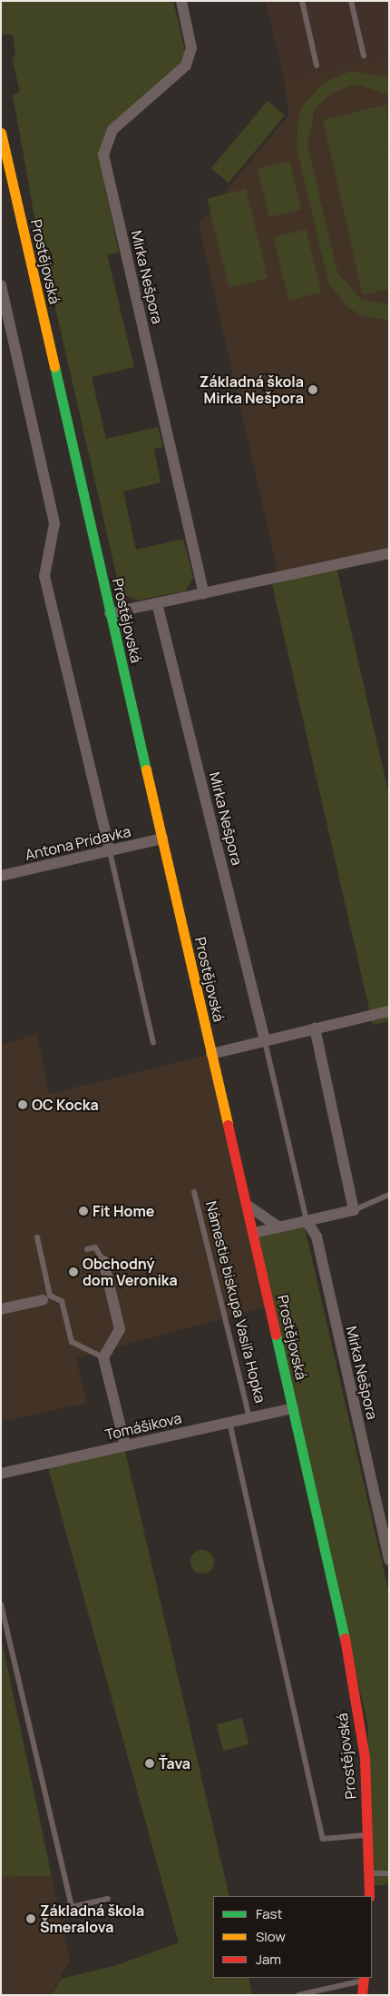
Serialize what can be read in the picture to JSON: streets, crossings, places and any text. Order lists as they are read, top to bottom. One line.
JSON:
{"streets":{"street":["Prostějovská","Mirka Nešpora","Antona Prídavka","Tomášikova"],"lane":["Námestie biskupa Vasiľa Hopka"]},"crossings":[["Prostějovská","Antona Prídavka"],["Prostějovská","Tomášikova"],["Námestie biskupa Vasiľa Hopka","Tomášikova"]],"places":["Základná škola Mirka Nešpora","OC Kocka","Fit Home","Obchodný dom Veronika","Ťava","Základná škola Šmeralova"],"legend":["Fast","Slow","Jam"]}
